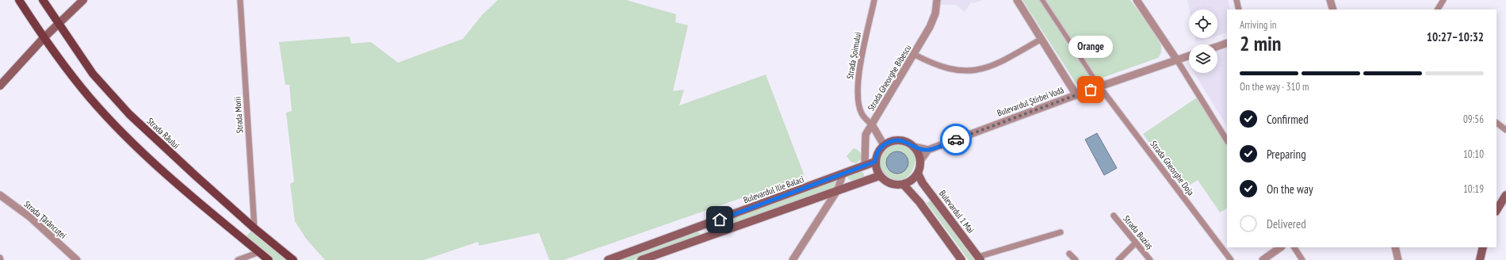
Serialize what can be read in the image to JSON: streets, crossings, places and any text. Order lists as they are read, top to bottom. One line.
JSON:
{"streets":{"main road":["Strada Râului","Bulevardul Ilie Balaci","Bulevardul 1 Mai"],"street":["Strada Șoimului","Strada Gheorghe Bibescu","Bulevardul Știrbei Vodă","Strada Morii","Strada Gheorghe Doja","Strada Țărăncuței","Strada Buziaș"]},"crossings":[["Strada Șoimului","Strada Gheorghe Bibescu"],["Strada Șoimului","Bulevardul Ilie Balaci"],["Strada Șoimului","Bulevardul 1 Mai"],["Strada Gheorghe Bibescu","Bulevardul Ilie Balaci"],["Bulevardul Știrbei Vodă","Strada Gheorghe Doja"],["Strada Morii","Strada Râului"],["Bulevardul Ilie Balaci","Bulevardul 1 Mai"]],"places":["Orange"],"page":{"heading":["2 min","Arriving in","10:27–10:32"],"bubble":"Orange","bar":"On the way · 310 m","list":[["Confirmed","09:56"],["Preparing","10:10"],["On the way","10:19"],"Delivered"]}}
